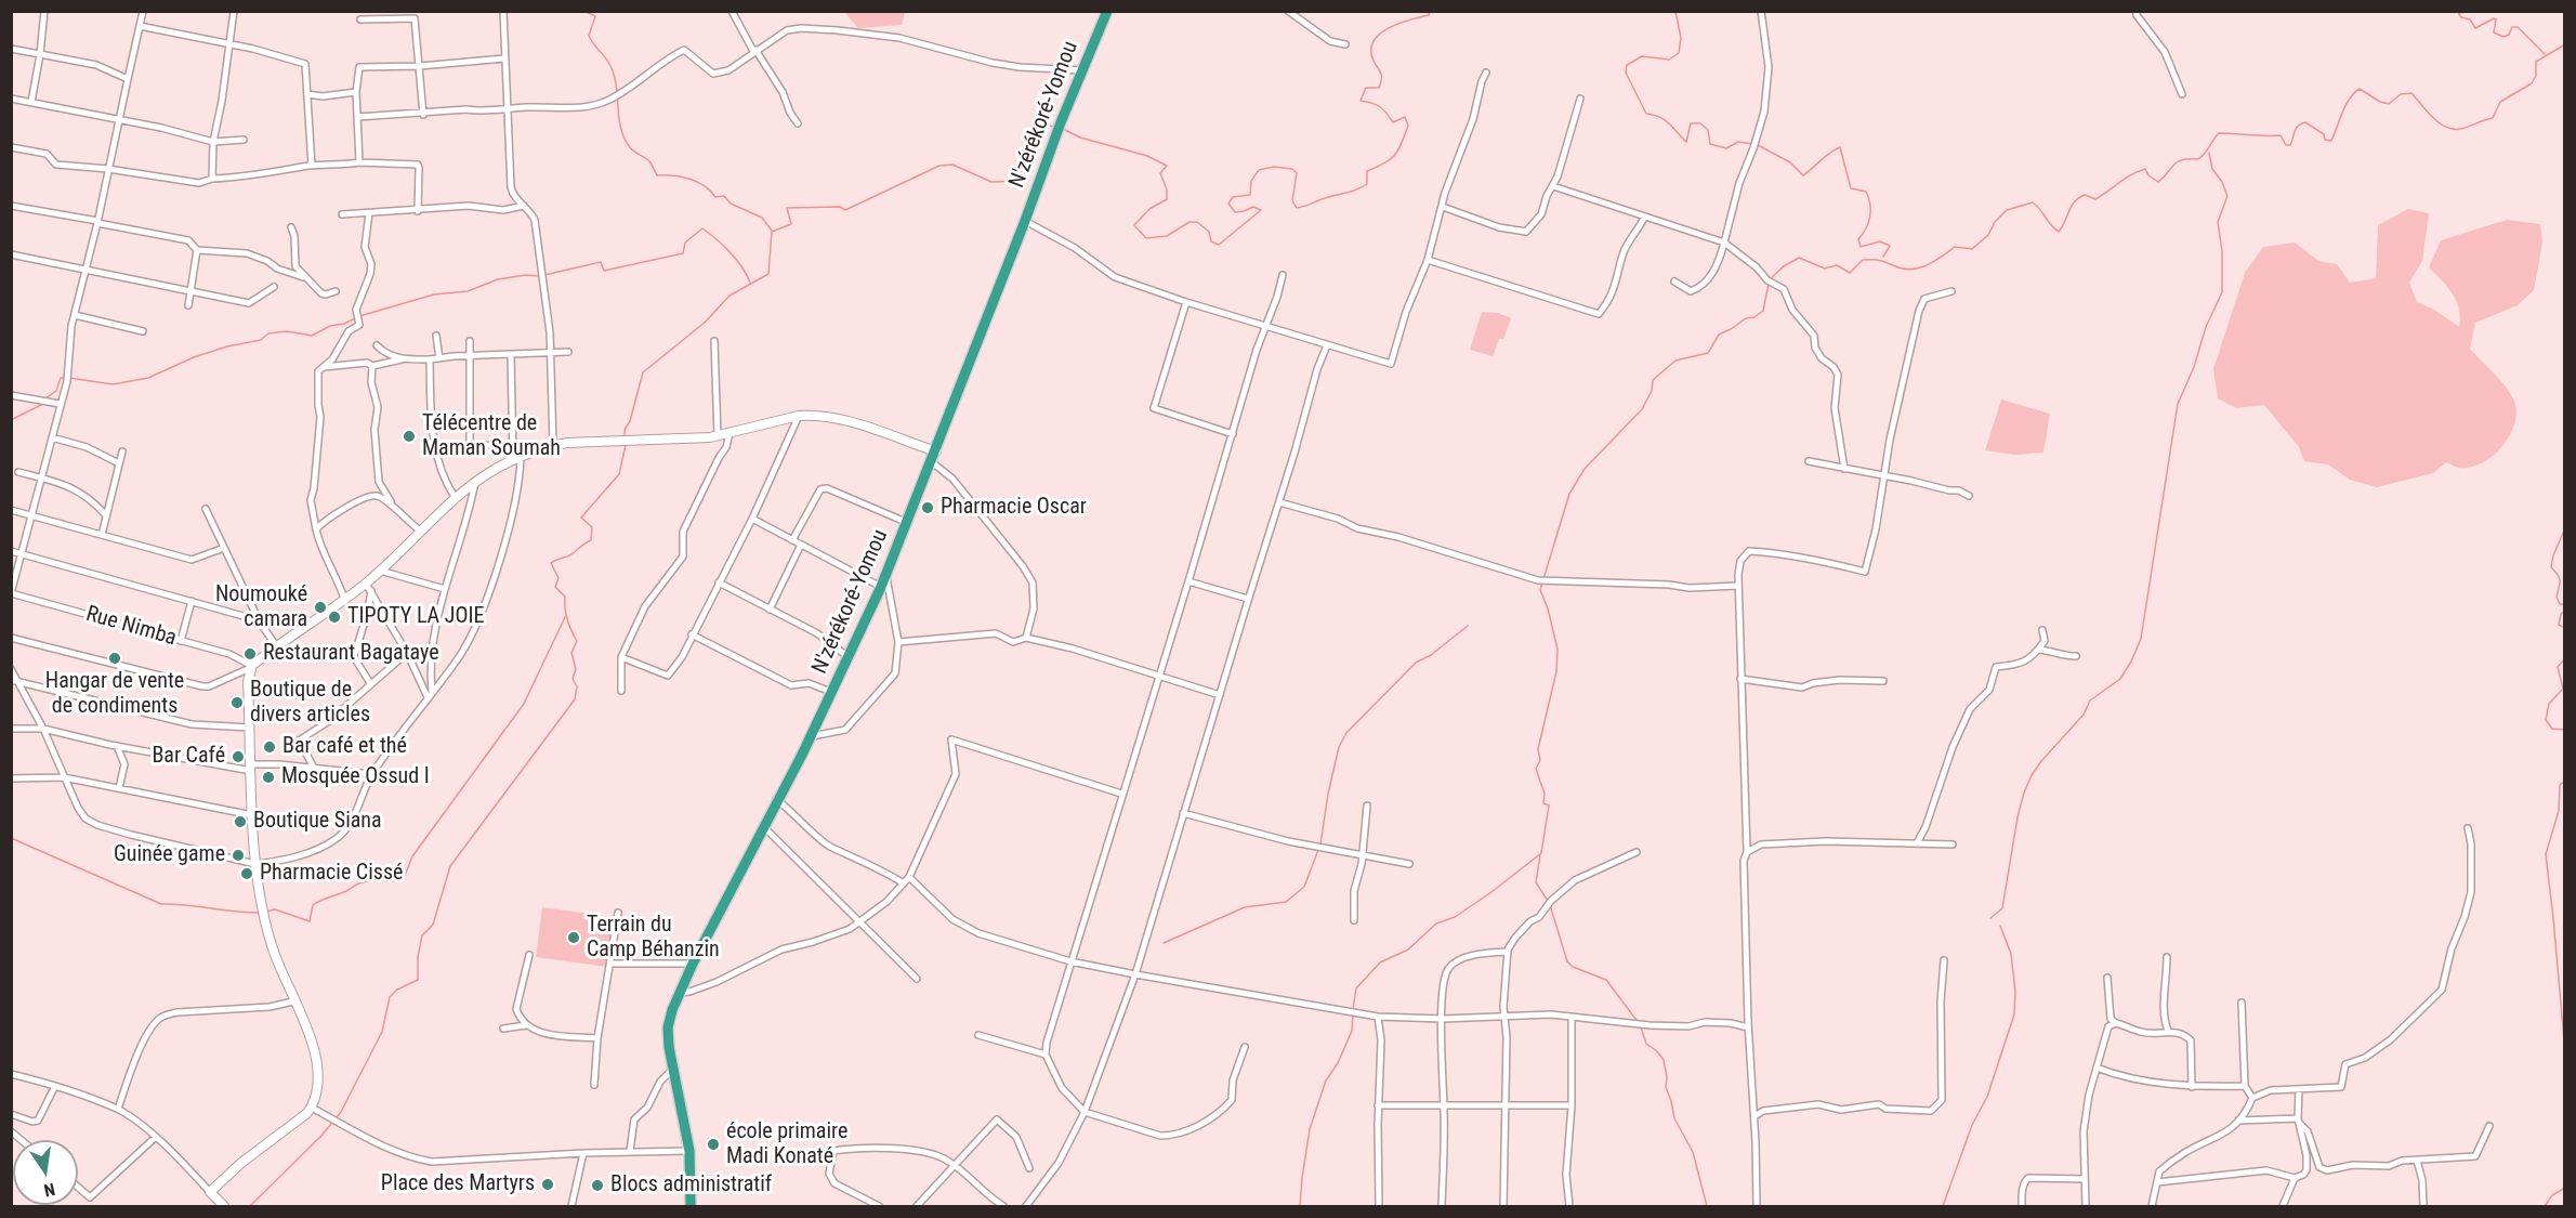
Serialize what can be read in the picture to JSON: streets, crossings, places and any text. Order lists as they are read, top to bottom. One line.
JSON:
{"streets":{"highway":["N'zérékoré-Yomou"],"street":["Rue Nimba"]},"places":["Télécentre de Maman Soumah","Pharmacie Oscar","Noumouké camara","TIPOTY LA JOIE","Restaurant Bagataye","Hangar de vente de condiments","Boutique de divers articles","Bar café et thé","Bar Café","Mosquée Ossud I","Boutique Siana","Guinée game","Pharmacie Cissé","Terrain du Camp Béhanzin","école primaire Madi Konaté","Place des Martyrs","Blocs administratif"],"north":"bottom"}
